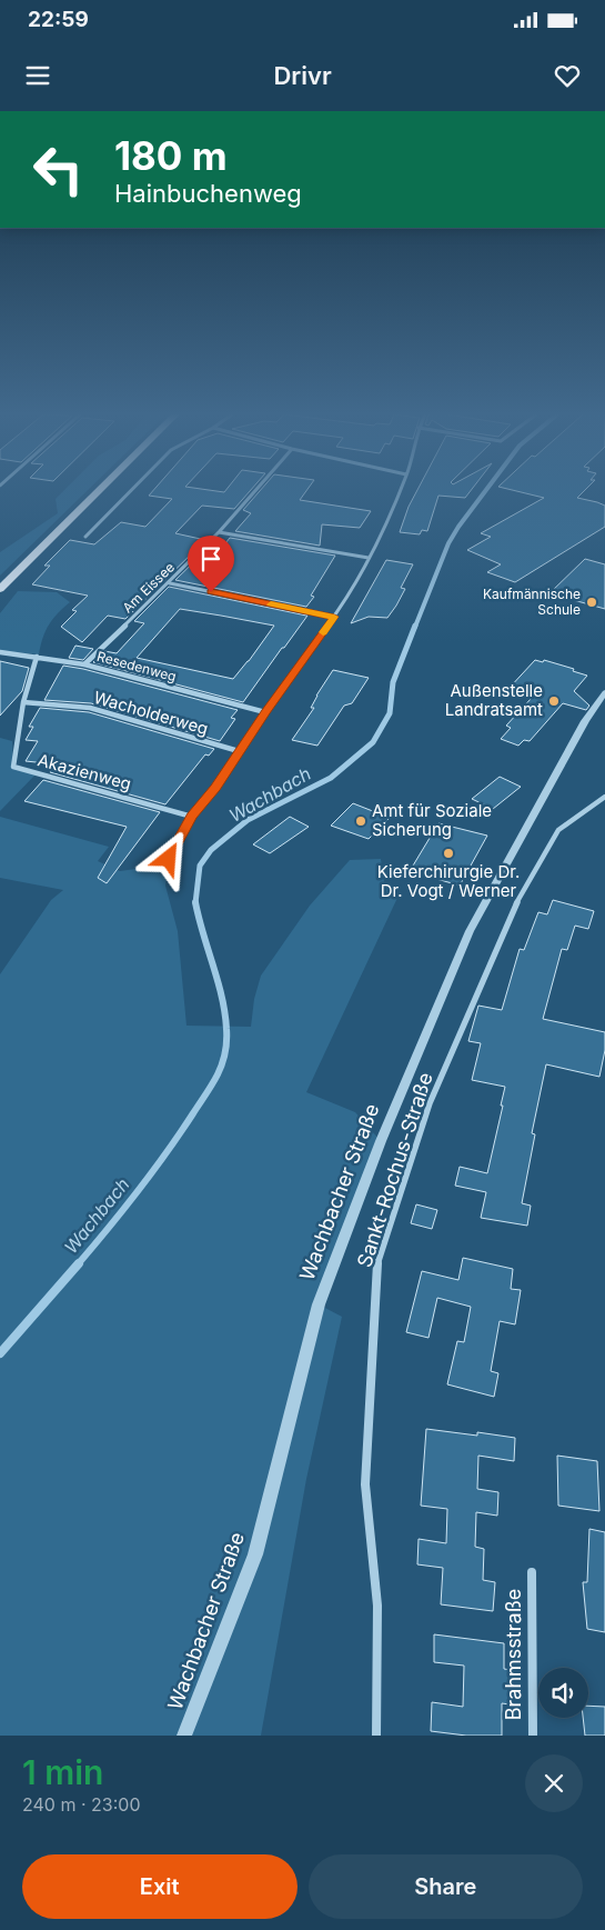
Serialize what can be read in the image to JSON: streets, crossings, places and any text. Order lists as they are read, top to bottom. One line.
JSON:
{"streets":{"street":["Am Eissee","Resedenweg","Wacholderweg","Akazienweg","Sankt-Rochus-Straße","Wachbacher Straße","Brahmsstraße"]},"crossings":[["Am Eissee","Resedenweg"],["Resedenweg","Akazienweg"],["Wacholderweg","Akazienweg"]],"water":["Wachbach"],"places":["Kaufmännische Schule","Außenstelle Landratsamt","Amt für Soziale Sicherung","Kieferchirurgie Dr. Dr. Vogt / Werner"],"page":{"status":"22:59","header":"Drivr","turn":["180 m","Hainbuchenweg"],"heading":["1 min","240 m · 23:00"],"buttons":["Exit","Share"]}}
